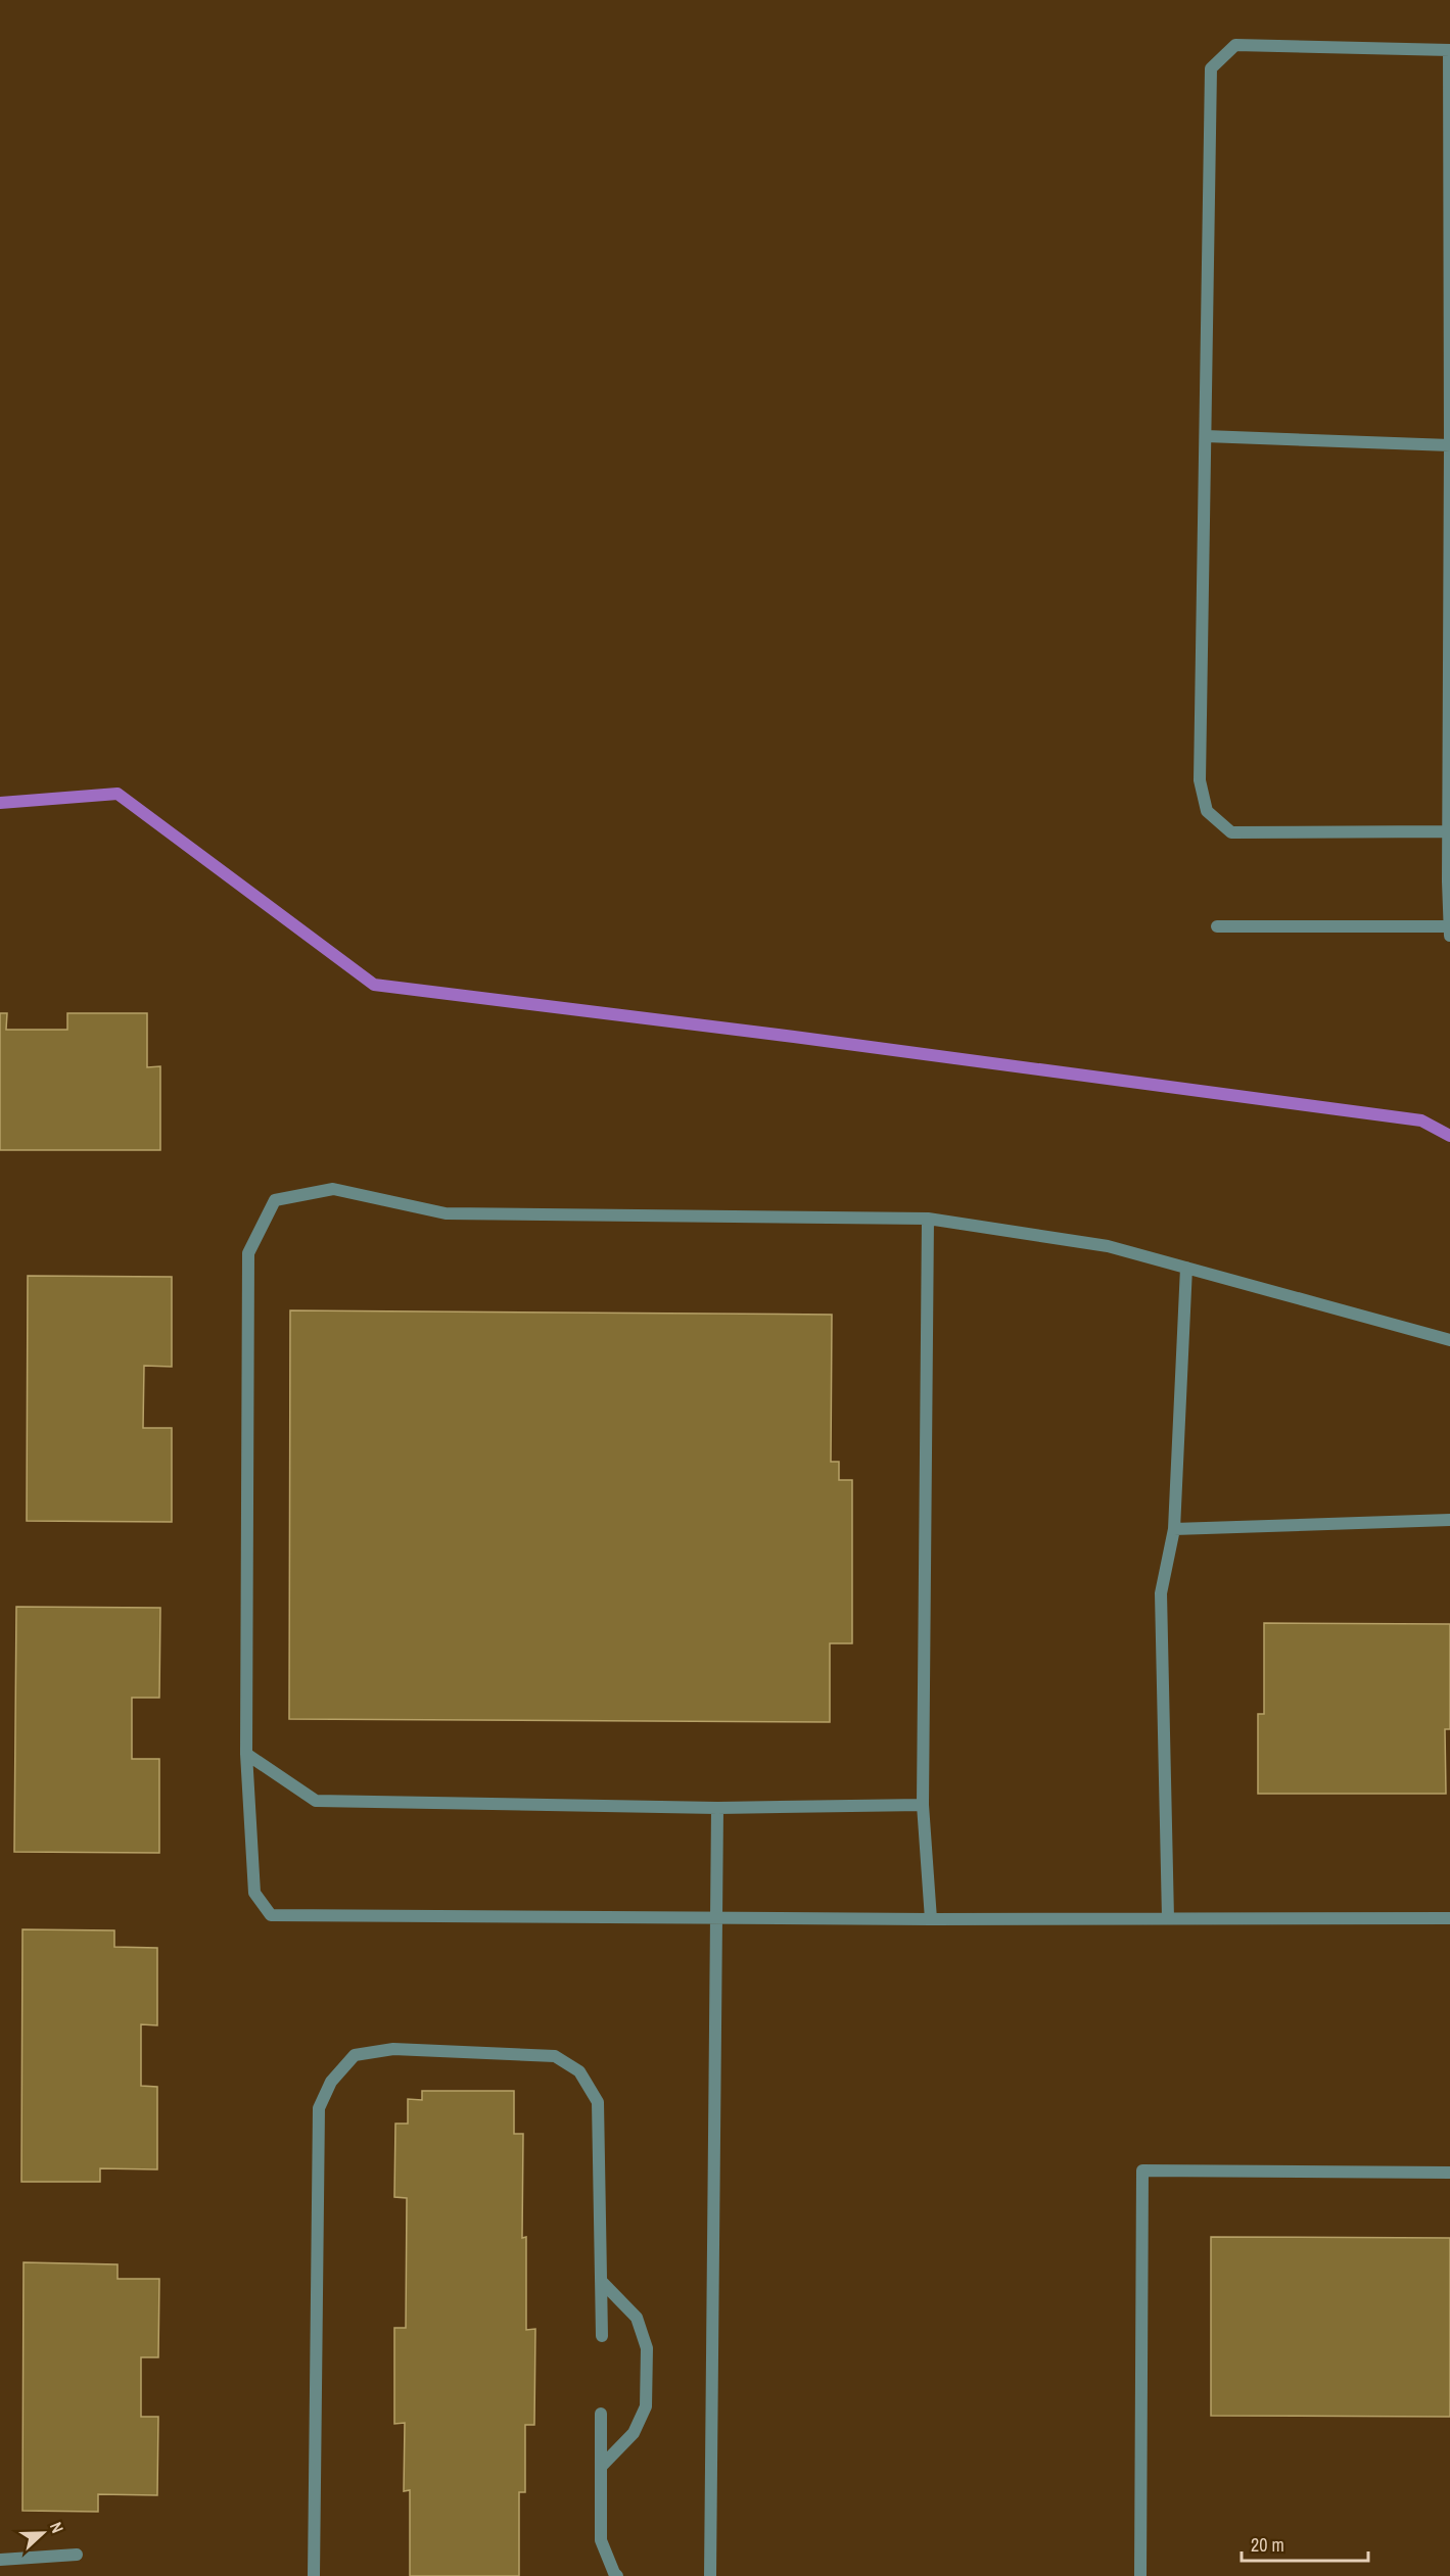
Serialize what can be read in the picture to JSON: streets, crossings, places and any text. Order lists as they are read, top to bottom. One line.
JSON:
{"scale_bar":"20 m","north":"right"}
